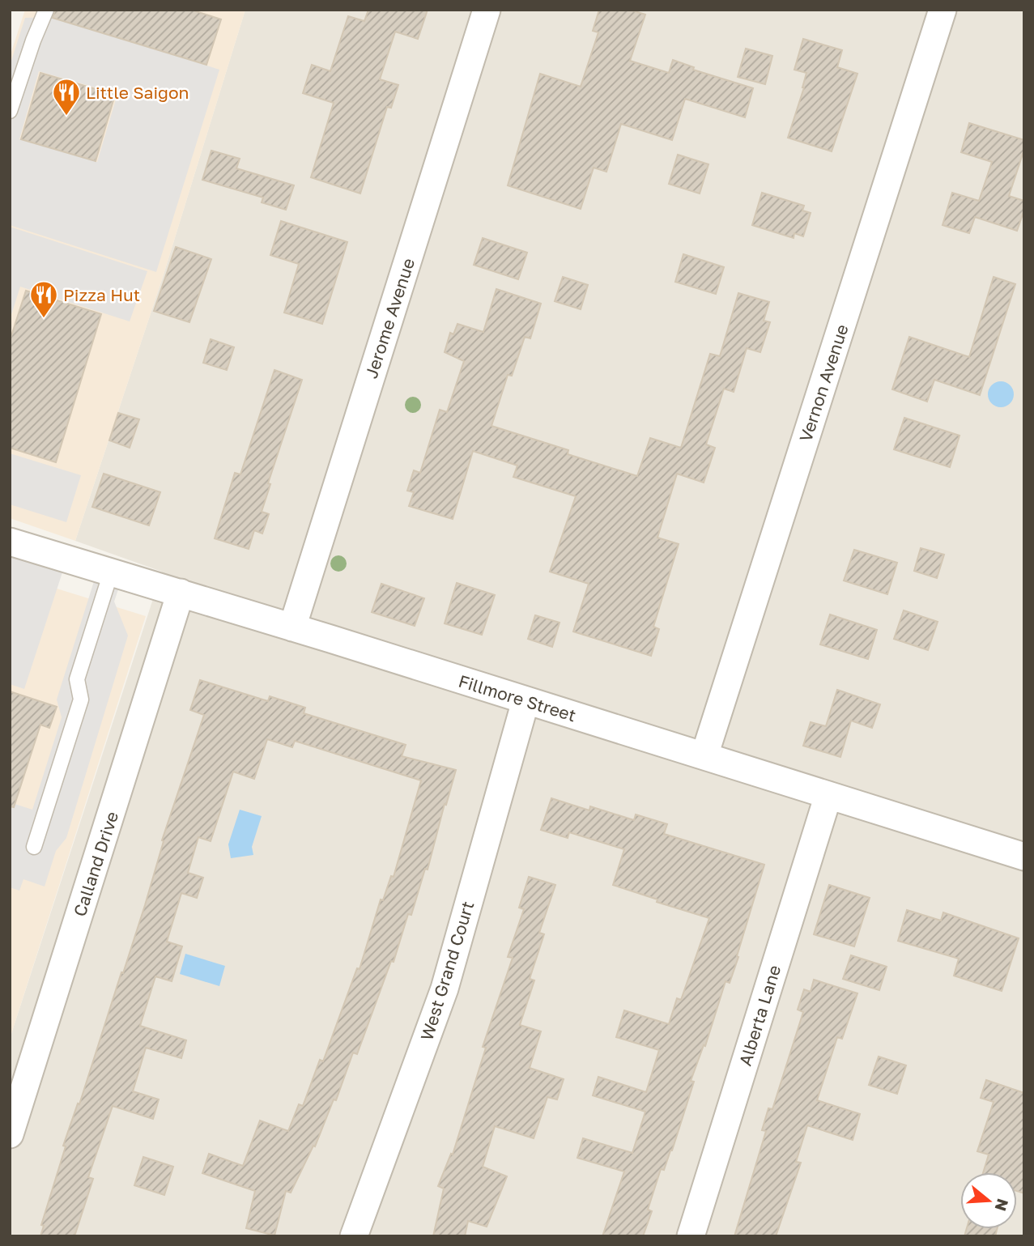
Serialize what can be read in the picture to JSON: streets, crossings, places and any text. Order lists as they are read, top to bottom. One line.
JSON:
{"streets":{"street":["Jerome Avenue","Vernon Avenue","Fillmore Street","Calland Drive","West Grand Court","Alberta Lane"]},"crossings":[["Jerome Avenue","Fillmore Street"],["Vernon Avenue","Fillmore Street"],["Fillmore Street","Calland Drive"],["Fillmore Street","West Grand Court"],["Fillmore Street","Alberta Lane"]],"places":{"restaurant":["Little Saigon","Pizza Hut"]},"north":"right"}
